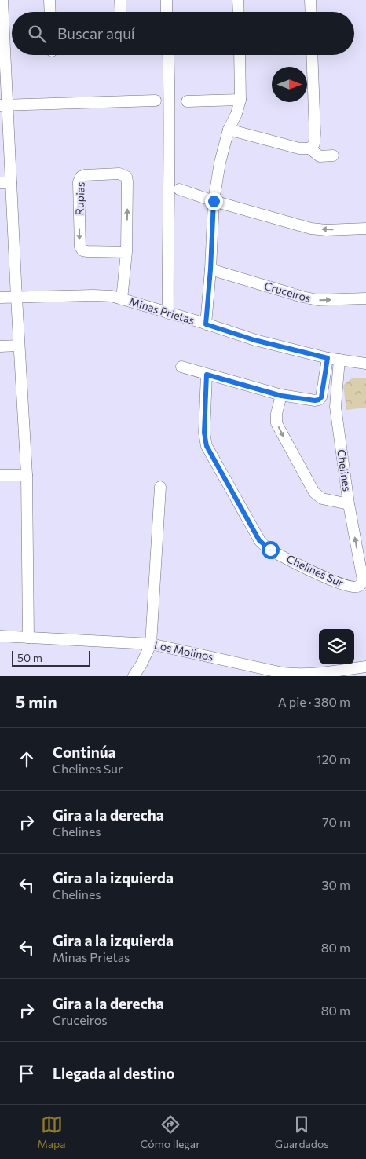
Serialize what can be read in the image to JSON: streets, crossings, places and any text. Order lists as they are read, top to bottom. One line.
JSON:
{"streets":{"street":["Rupias","Cruceiros","Minas Prietas","Chelines","Chelines Sur","Los Molinos"]},"crossings":[["Rupias","Minas Prietas"],["Minas Prietas","Chelines"],["Chelines","Chelines Sur"]],"scale_bar":"50 m","north":"right","page":{"search":"Buscar aquí","scale":"50 m","heading":["5 min","A pie · 380 m"],"list":[["Continúa","Chelines Sur","120 m"],["Gira a la derecha","Chelines","70 m"],["Gira a la izquierda","Chelines","30 m"],["Gira a la izquierda","Minas Prietas","80 m"],["Gira a la derecha","Cruceiros","80 m"],"Llegada al destino"],"nav":["Mapa","Cómo llegar","Guardados"]}}
